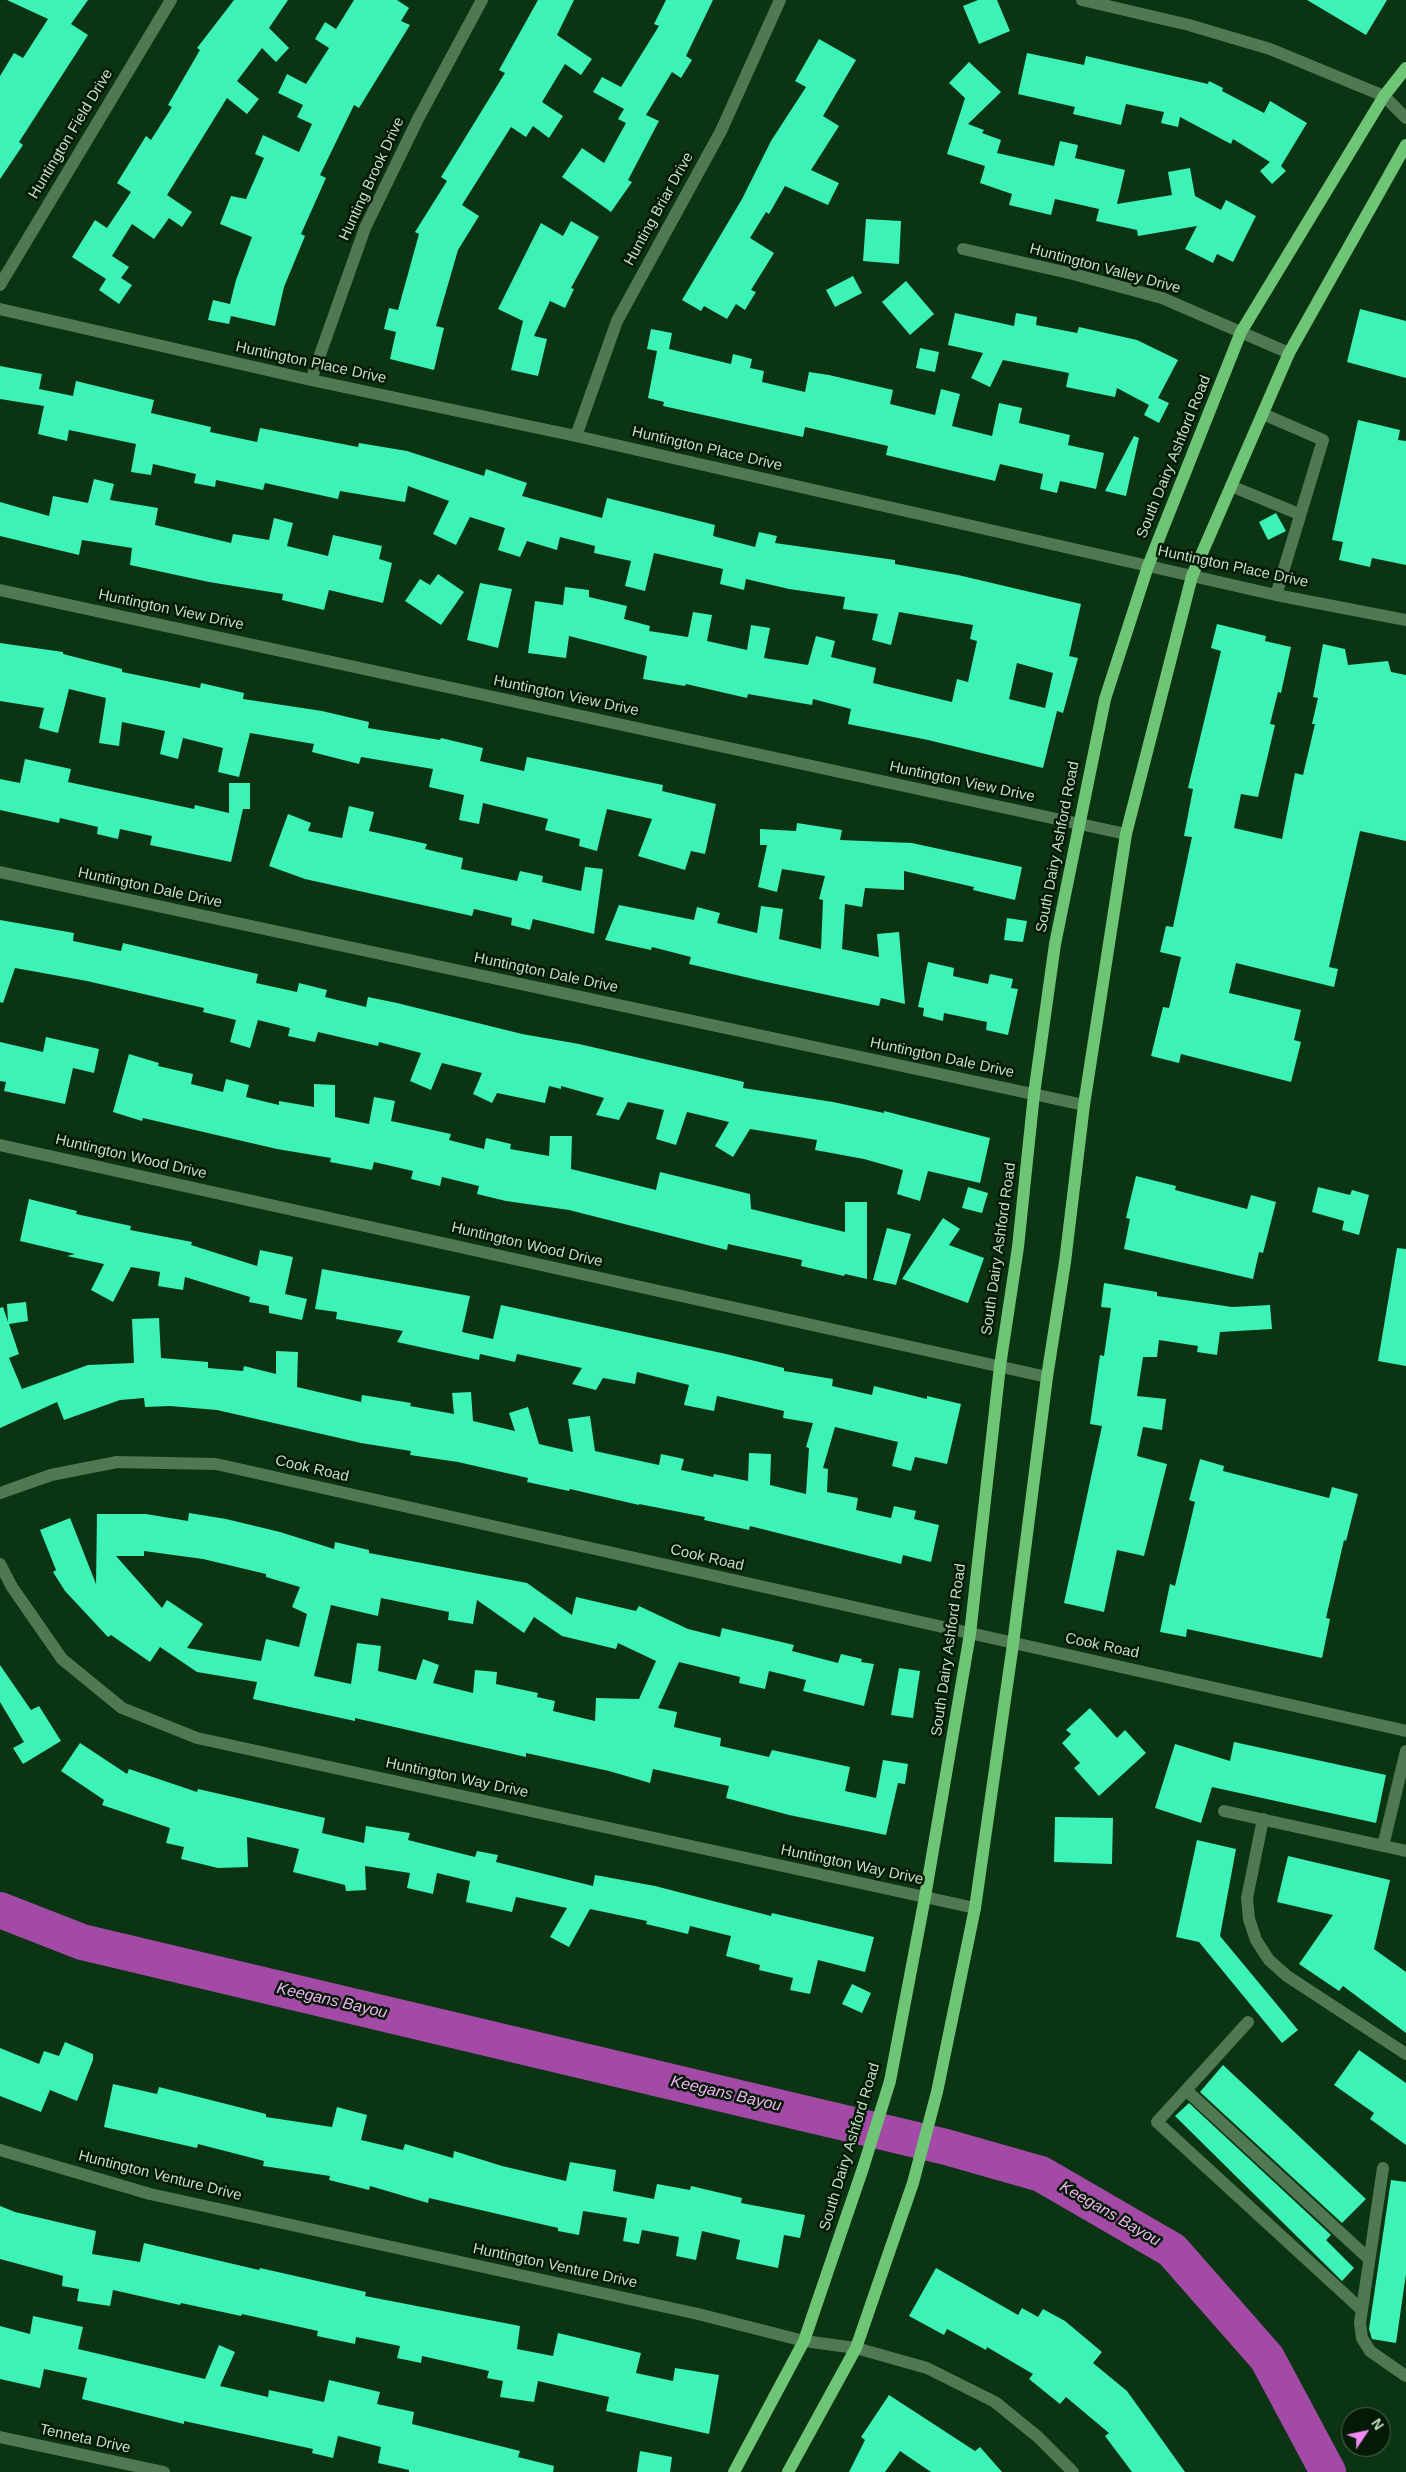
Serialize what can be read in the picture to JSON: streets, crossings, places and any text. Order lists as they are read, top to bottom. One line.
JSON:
{"streets":{"main road":["South Dairy Ashford Road"],"street":["Huntington Field Drive","Hunting Brook Drive","Hunting Briar Drive","Huntington Valley Drive","Huntington Place Drive","Huntington View Drive","Huntington Dale Drive","Huntington Wood Drive","Cook Road","Huntington Way Drive","Huntington Venture Drive","Tenneta Drive"]},"crossings":[["Hunting Brook Drive","Huntington Place Drive"],["Hunting Briar Drive","Huntington Place Drive"],["Huntington Valley Drive","South Dairy Ashford Road"],["Huntington Place Drive","South Dairy Ashford Road"],["South Dairy Ashford Road","Huntington View Drive"],["South Dairy Ashford Road","Huntington Dale Drive"],["South Dairy Ashford Road","Huntington Wood Drive"],["South Dairy Ashford Road","Cook Road"],["South Dairy Ashford Road","Huntington Way Drive"],["South Dairy Ashford Road","Huntington Venture Drive"]],"water":["Keegans Bayou"],"north":"top right"}
